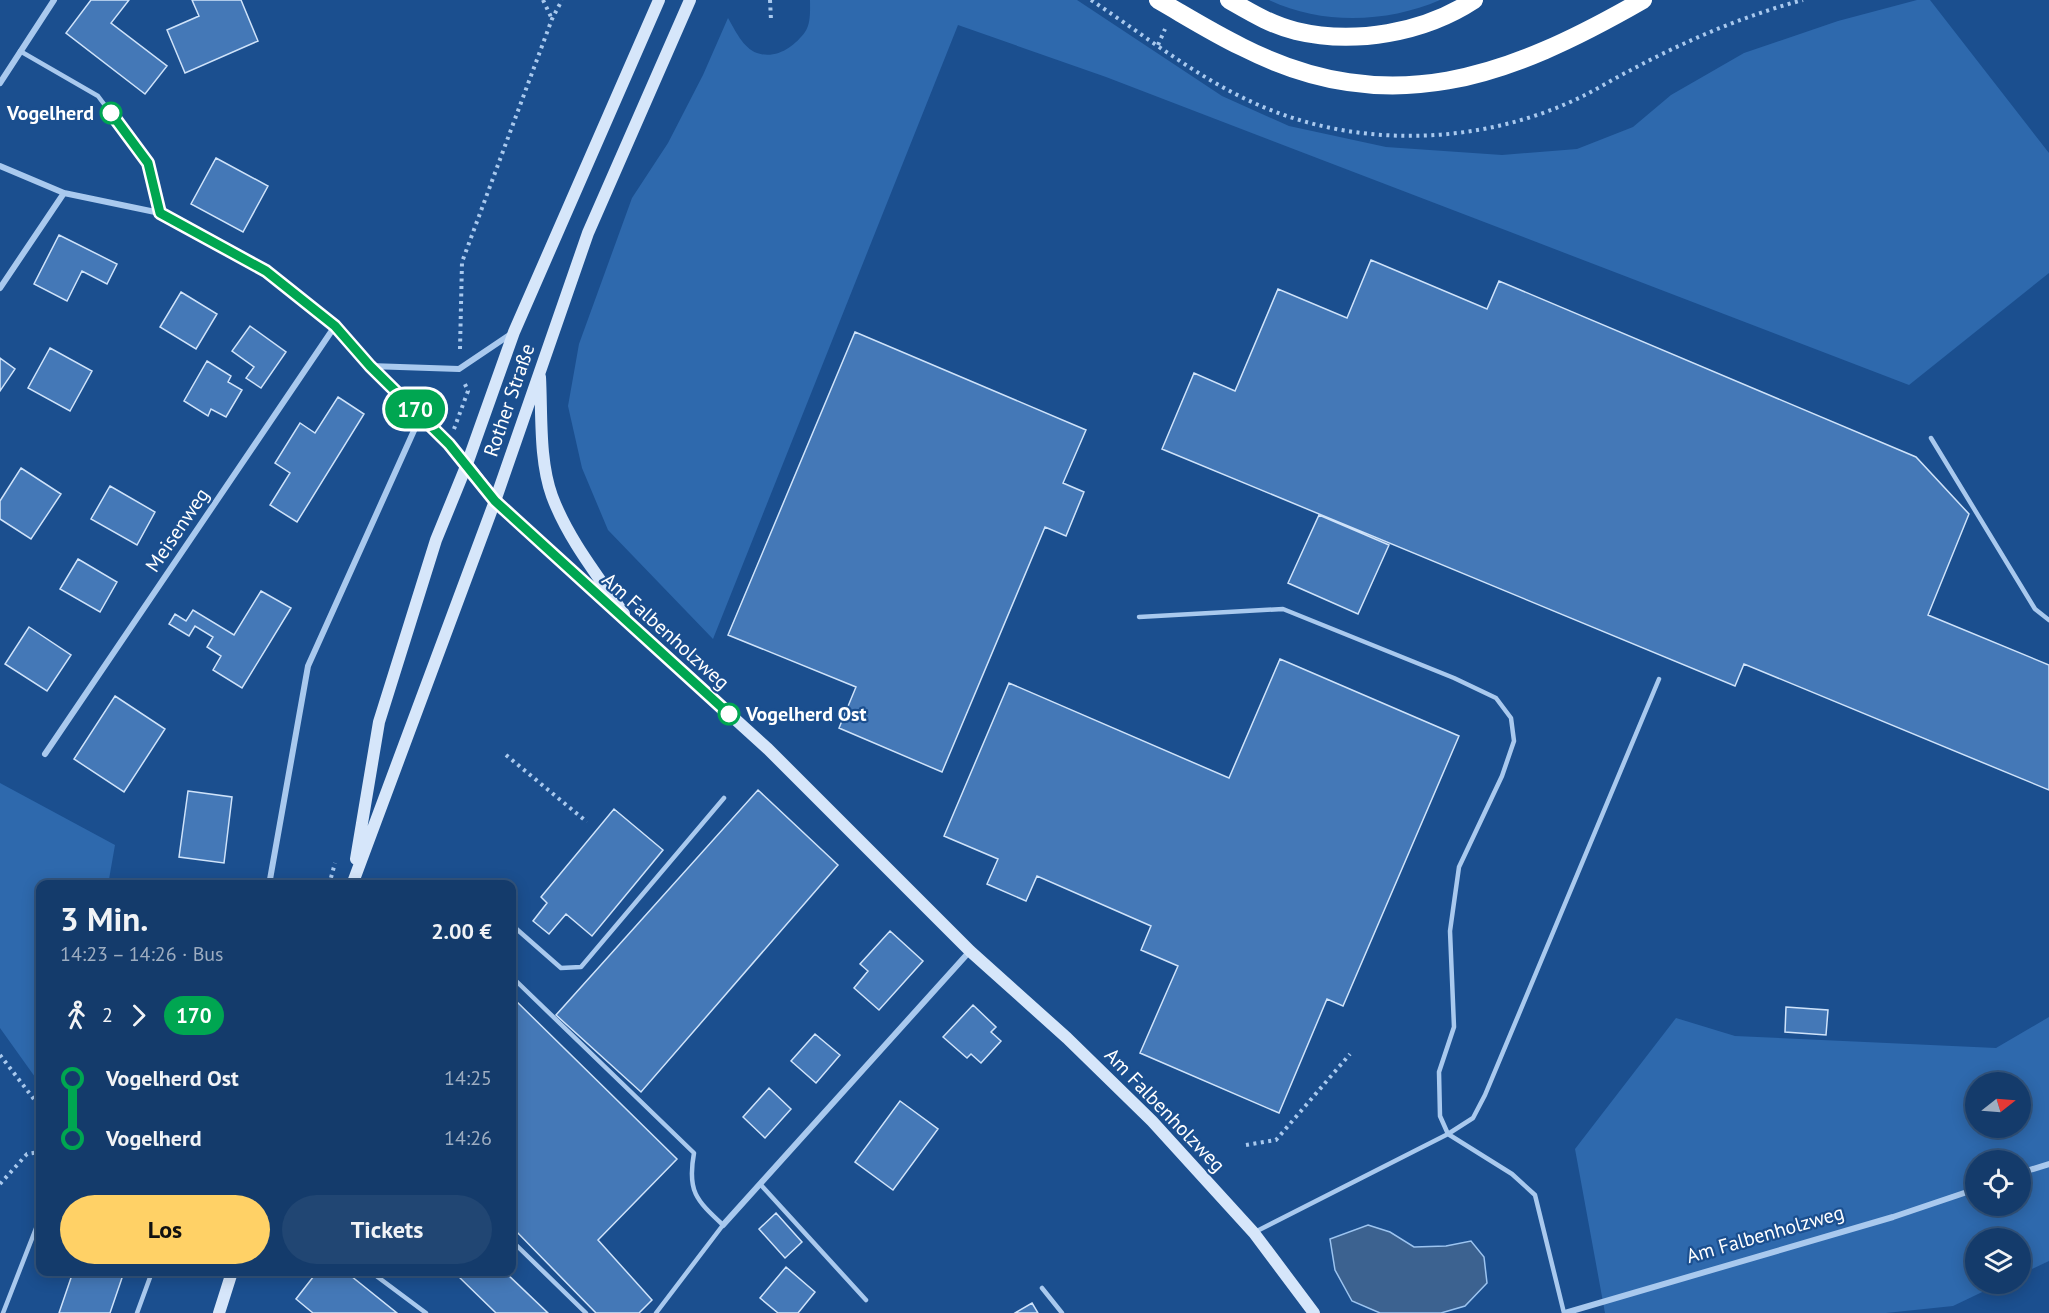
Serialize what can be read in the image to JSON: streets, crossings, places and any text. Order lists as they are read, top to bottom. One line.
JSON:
{"streets":{"main road":["Rother Straße","Am Falbenholzweg"],"street":["Meisenweg"]},"crossings":[["Rother Straße","Am Falbenholzweg"]],"places":["Vogelherd","Vogelherd Ost"],"lines":["bus line 170"],"north":"right","page":{"on_map":"170","heading":["3 Min.","14:23 – 14:26 · Bus","2.00 €"],"legs":["2","170"],"list":[{"name":"Vogelherd Ost","value":"14:25"},{"name":"Vogelherd","value":"14:26"}],"buttons":["Los","Tickets"]}}
